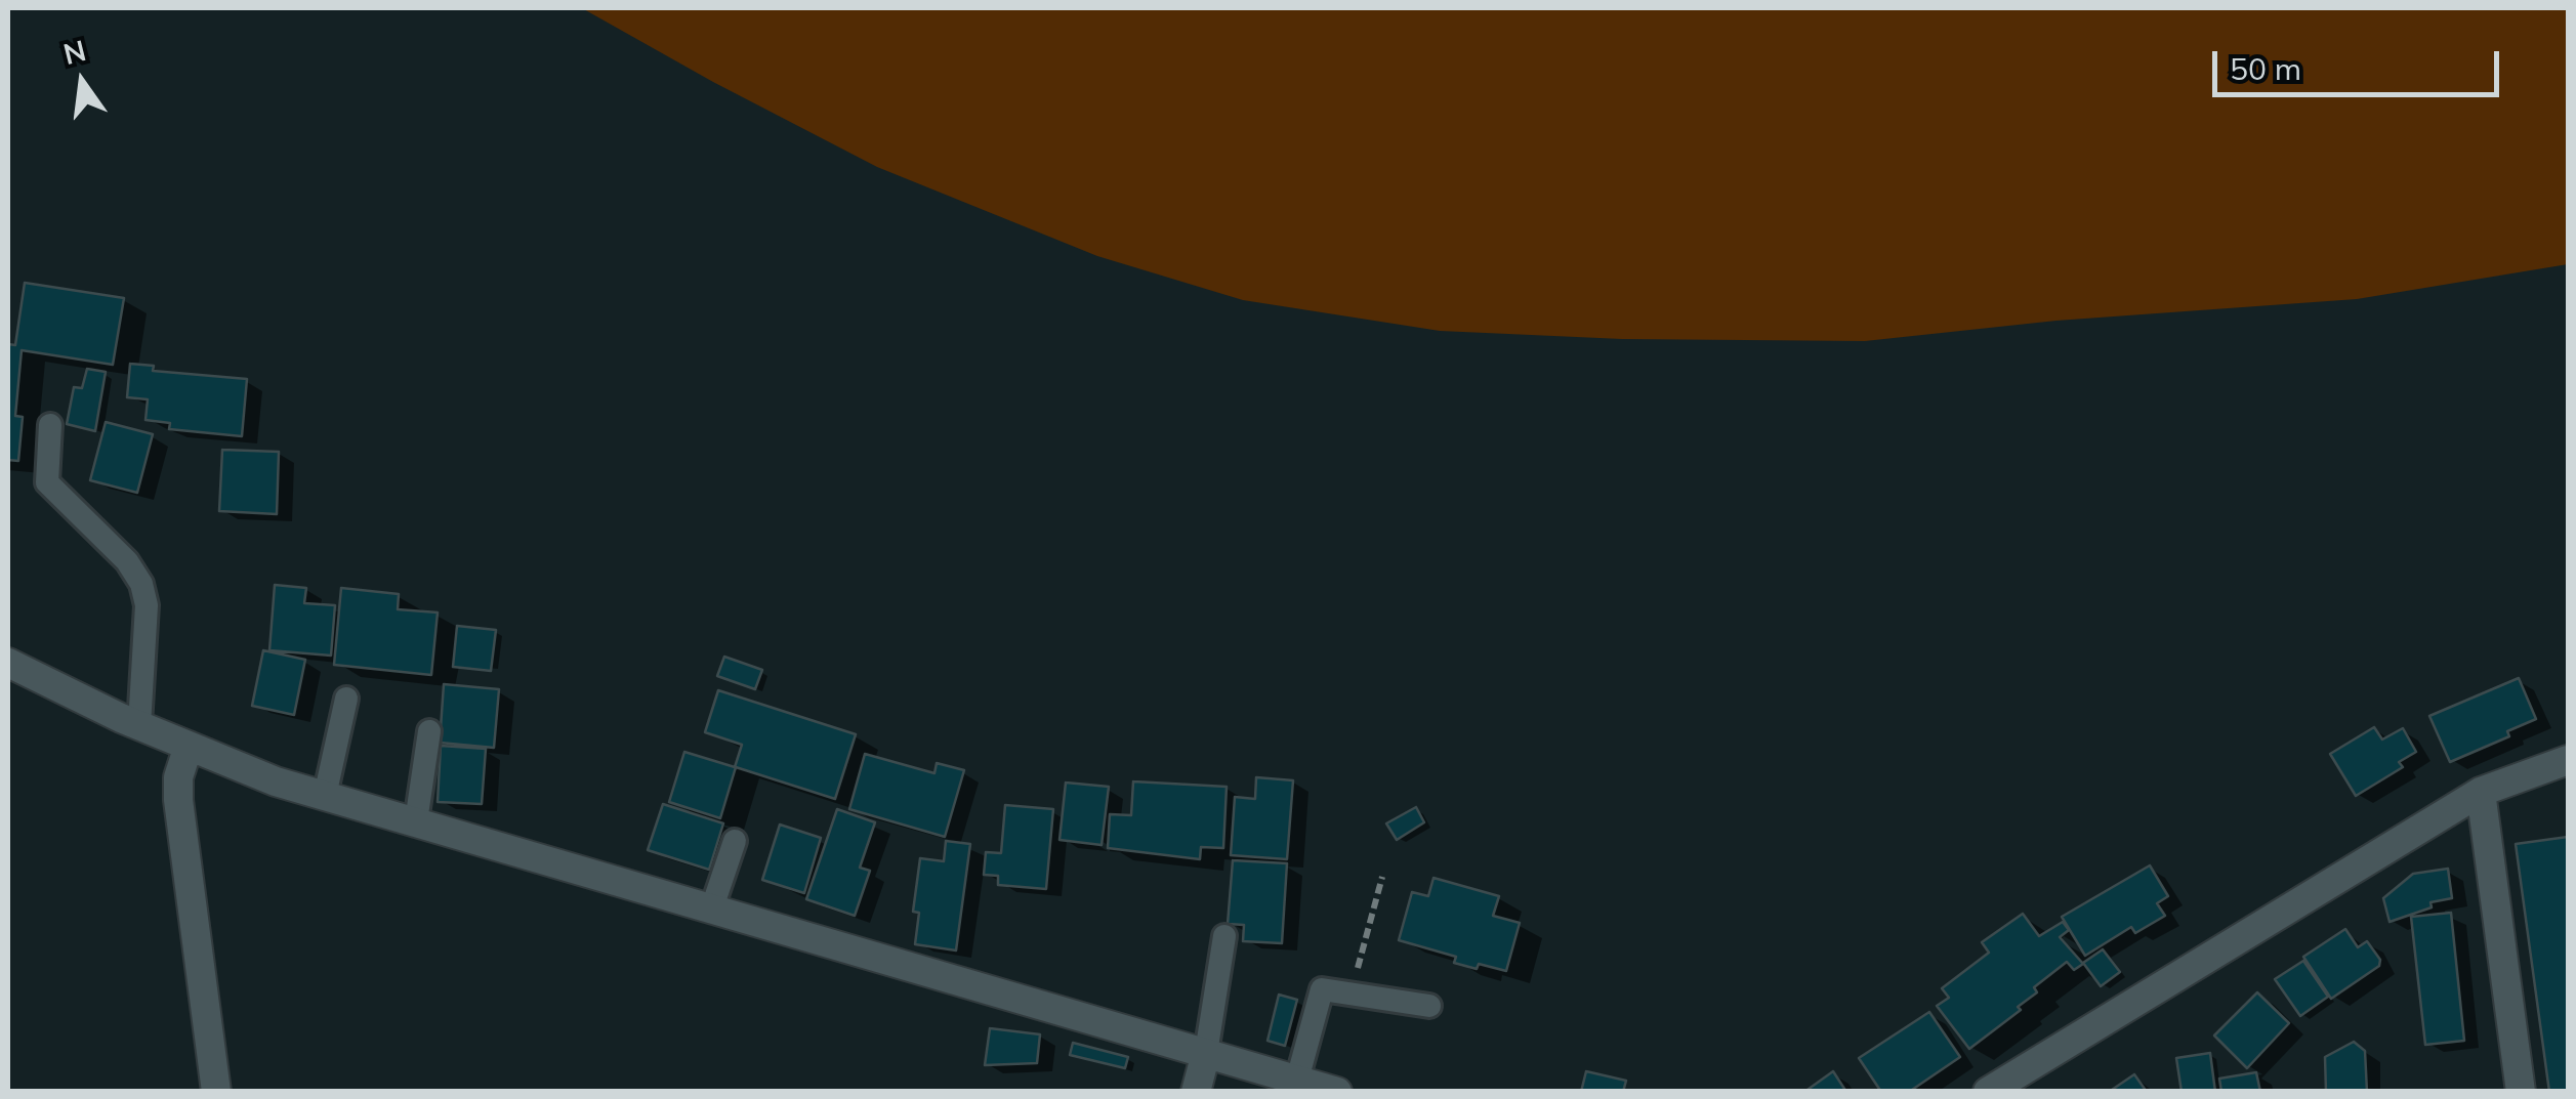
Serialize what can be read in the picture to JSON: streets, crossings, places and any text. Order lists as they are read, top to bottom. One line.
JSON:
{"scale_bar":"50 m","north":"top"}
